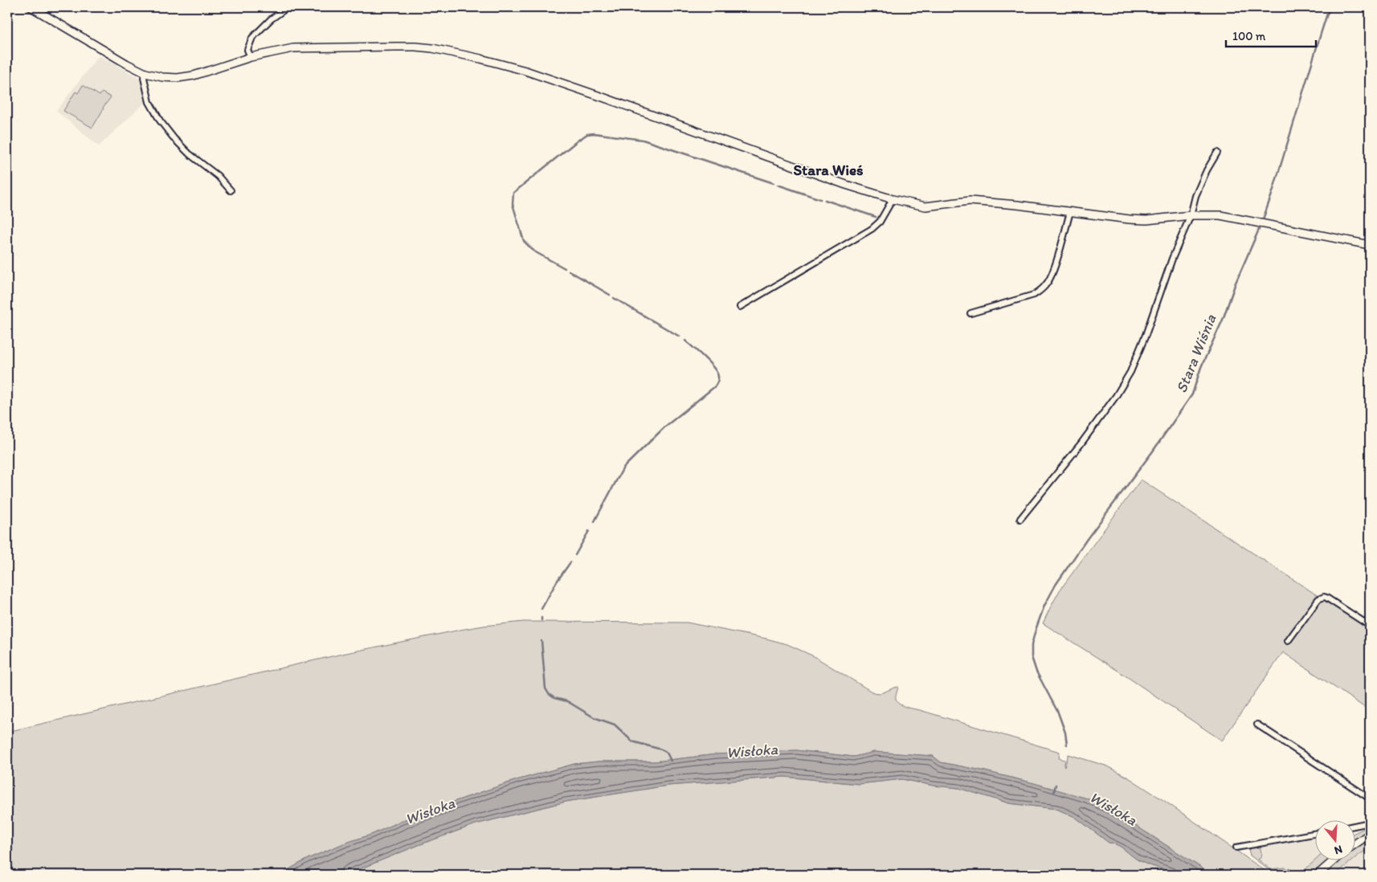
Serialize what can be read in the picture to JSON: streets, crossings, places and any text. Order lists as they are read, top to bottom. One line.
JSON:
{"districts":["Stara Wieś"],"water":["Stara Wiśnia","Wisłoka"],"scale_bar":"100 m","north":"bottom"}
